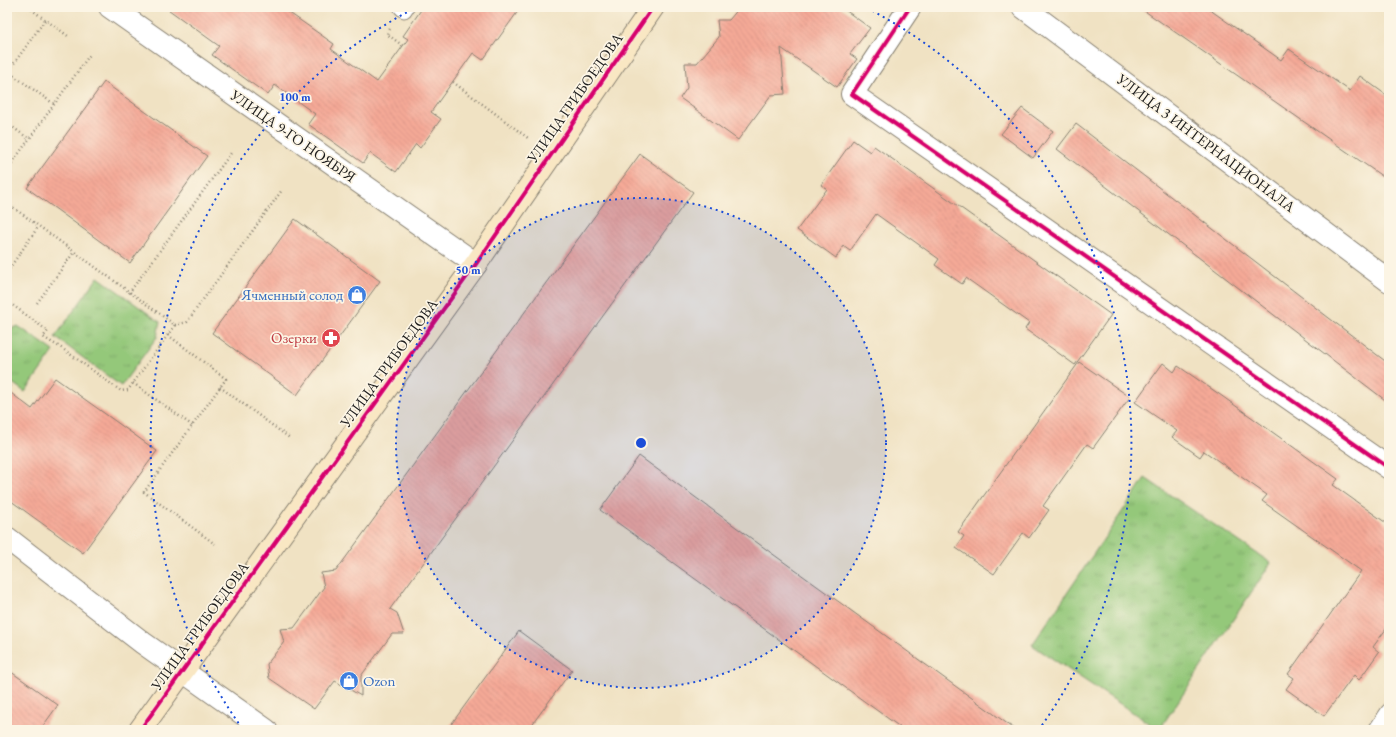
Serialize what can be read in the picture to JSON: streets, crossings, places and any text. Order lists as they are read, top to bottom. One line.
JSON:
{"streets":{"street":["УЛИЦА ГРИБОЕДОВА","УЛИЦА 9-ГО НОЯБРЯ","УЛИЦА 3 ИНТЕРНАЦИОНАЛА"]},"crossings":[["УЛИЦА ГРИБОЕДОВА","УЛИЦА 9-ГО НОЯБРЯ"]],"places":{"shop":["Ячменный солод","Ozon"],"pharmacy":["Озерки"]},"rings":["100 m","50 m"]}
